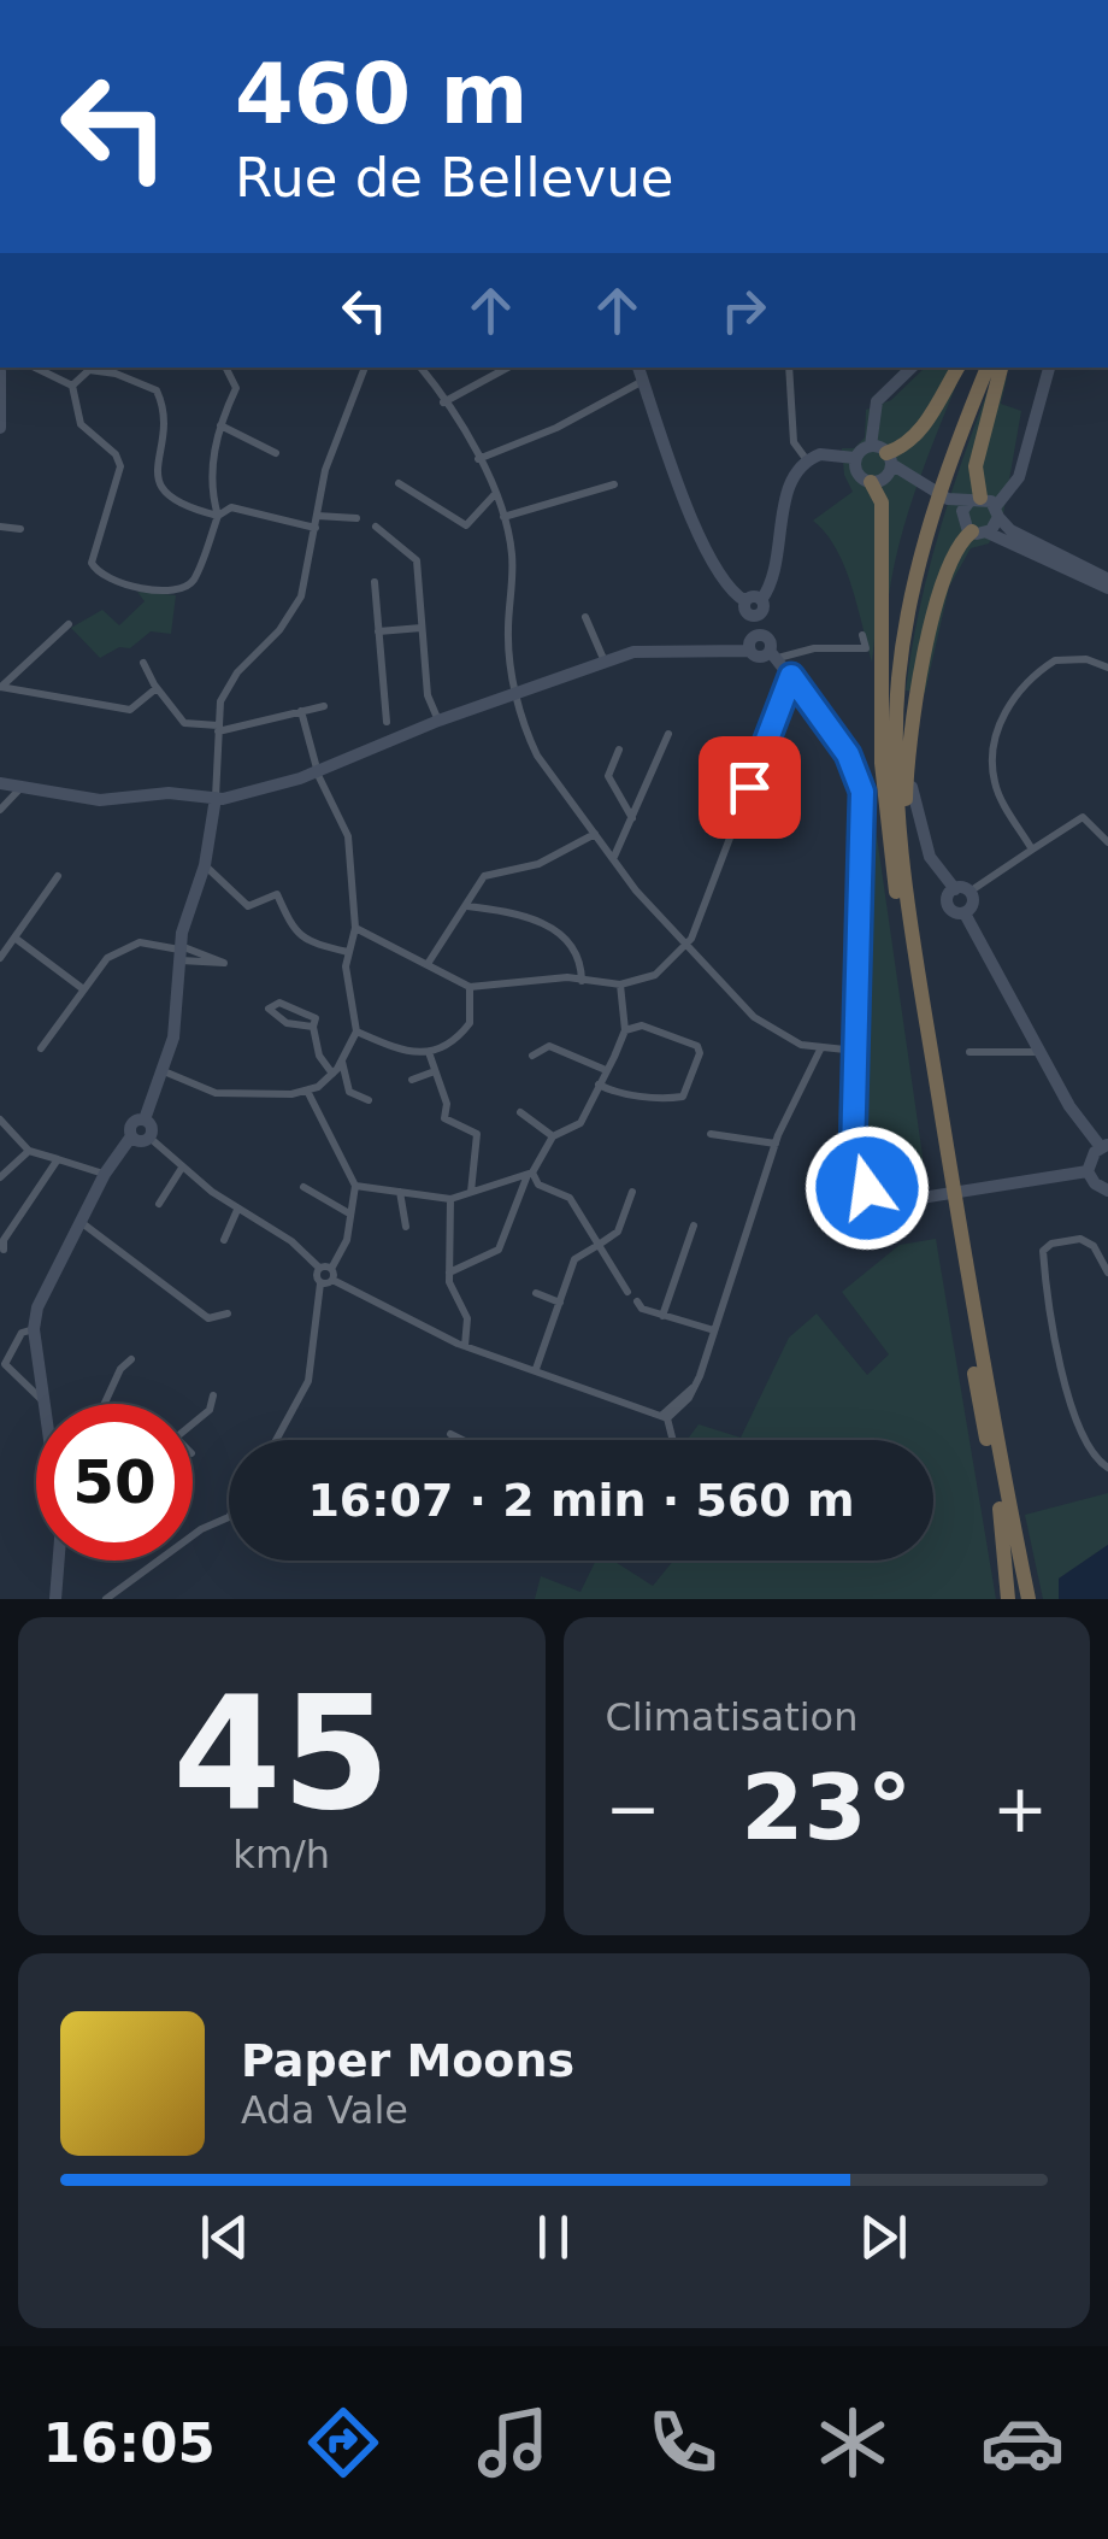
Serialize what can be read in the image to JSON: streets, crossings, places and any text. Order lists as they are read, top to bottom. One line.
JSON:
{"page":{"turn":["460 m","Rue de Bellevue"],"limit":"50","trip":"16:07 · 2 min · 560 m","tile":[["45","km/h"],"Climatisation"],"heat":["−","23°","+"],"song":["Paper Moons","Ada Vale"],"tabs":"16:05"}}
